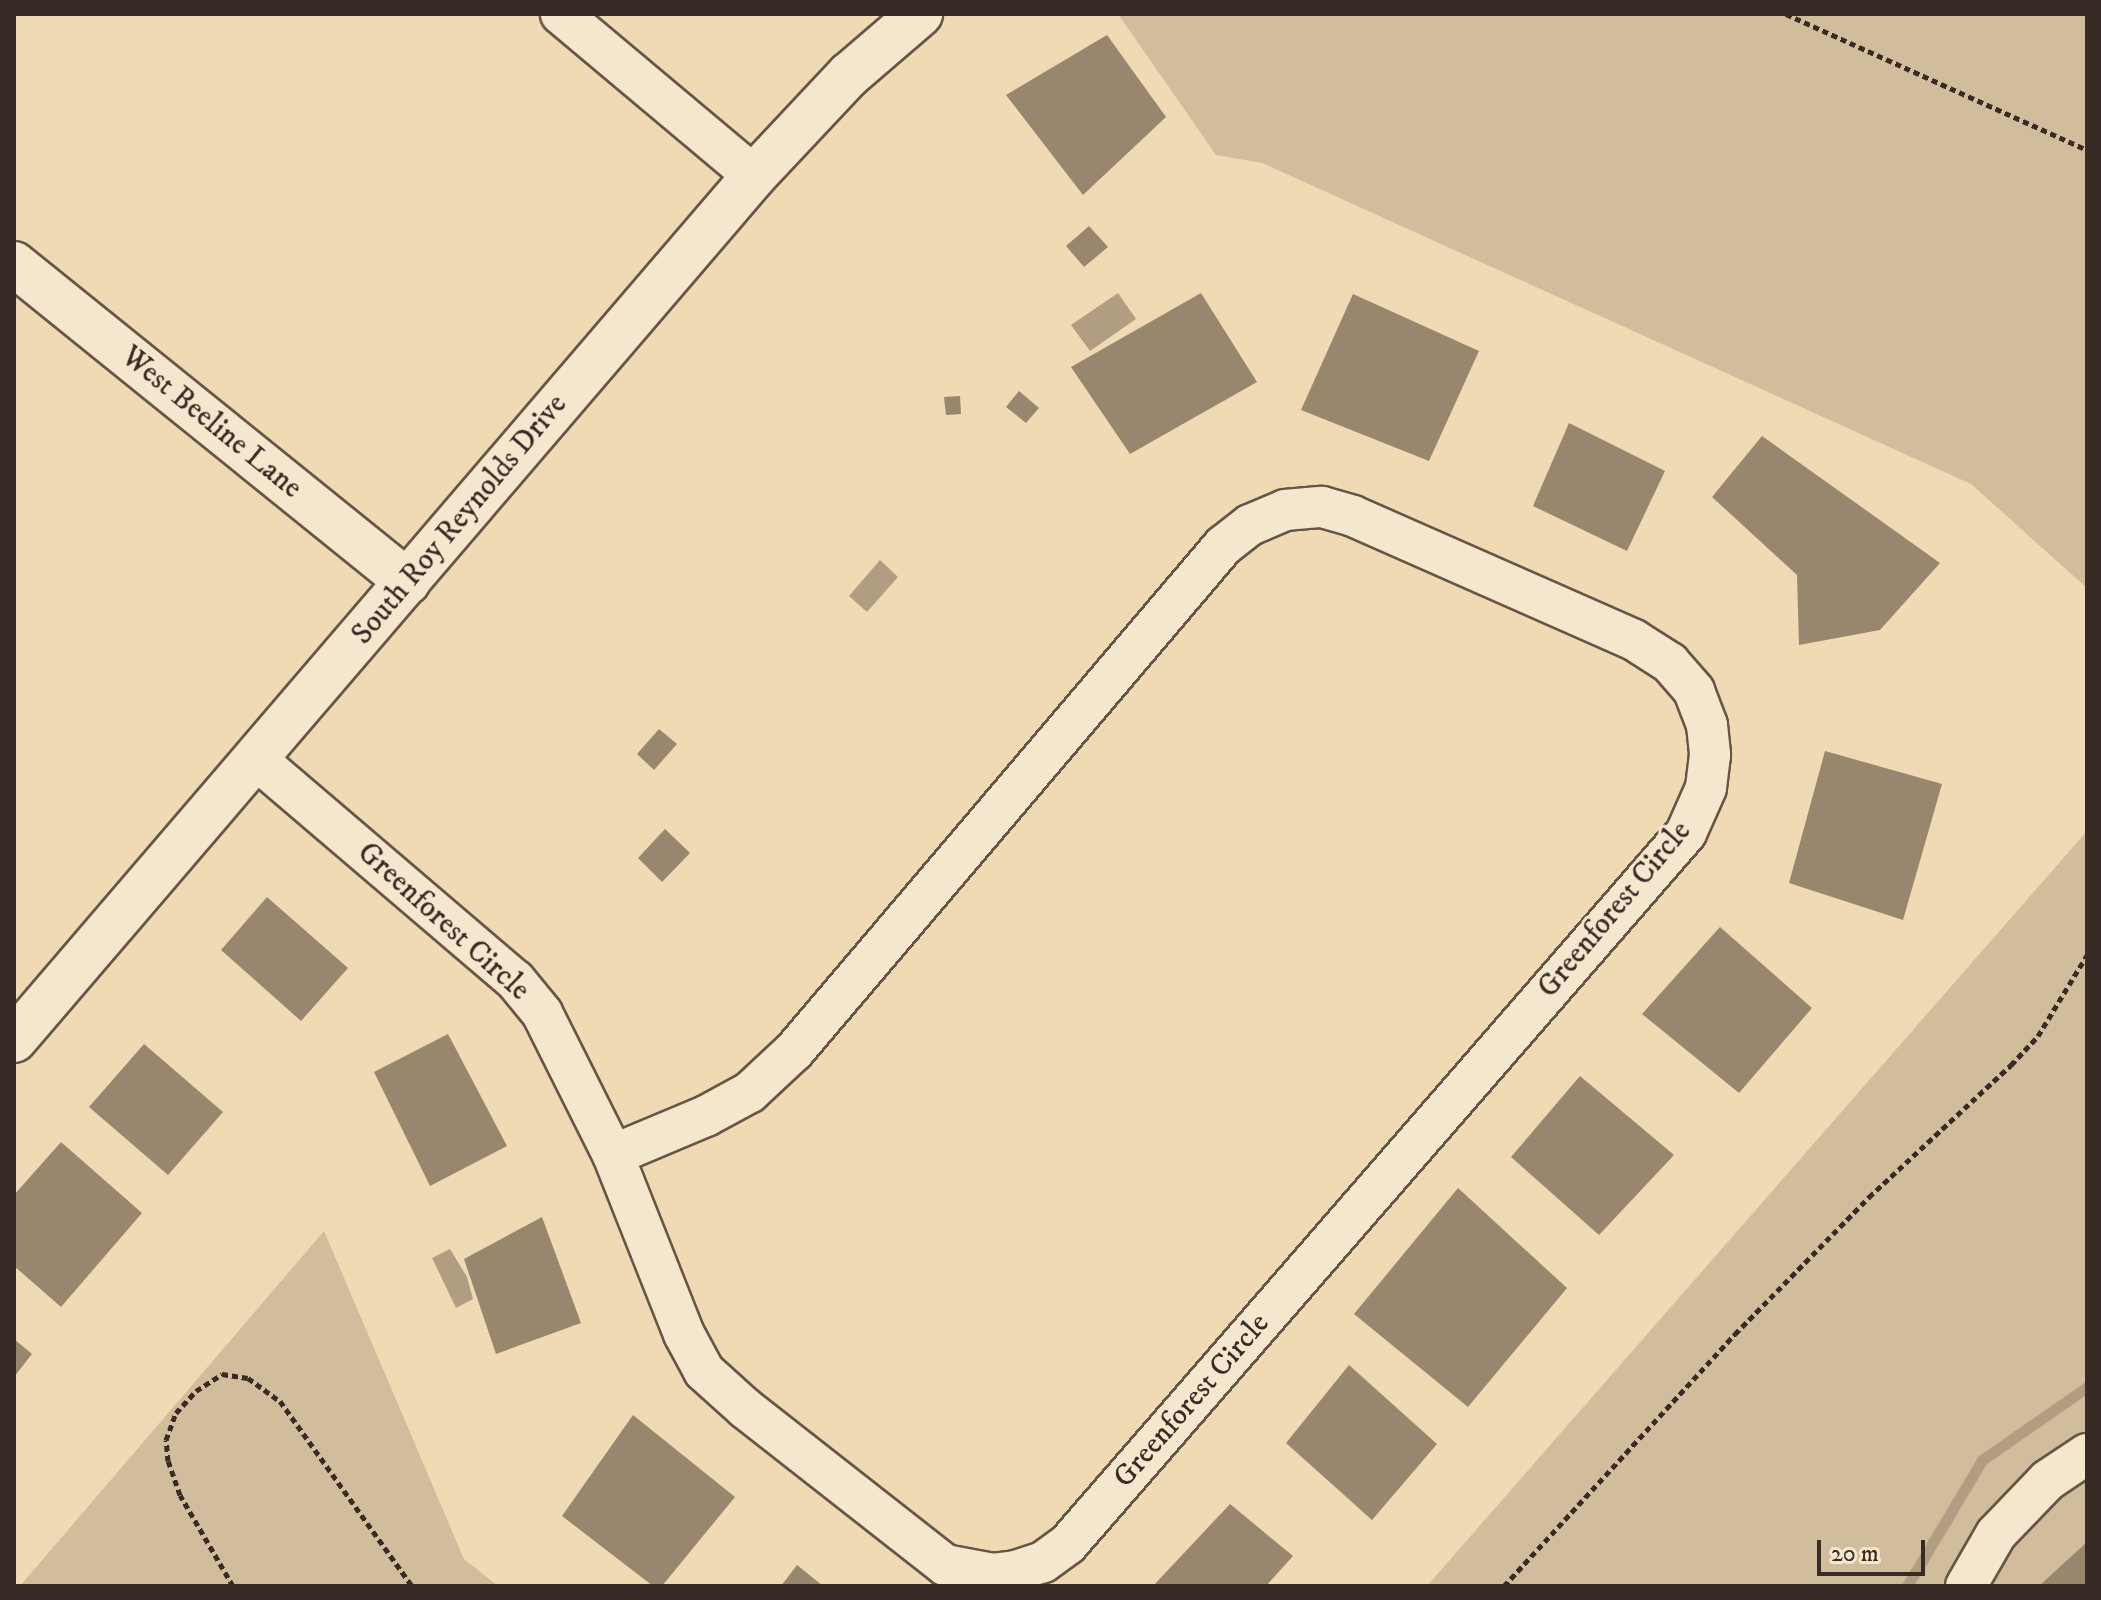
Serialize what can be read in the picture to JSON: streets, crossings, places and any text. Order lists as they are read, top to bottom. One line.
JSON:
{"streets":{"street":["West Beeline Lane","South Roy Reynolds Drive","Greenforest Circle"]},"crossings":[["West Beeline Lane","South Roy Reynolds Drive"],["South Roy Reynolds Drive","Greenforest Circle"]],"scale_bar":"20 m"}
